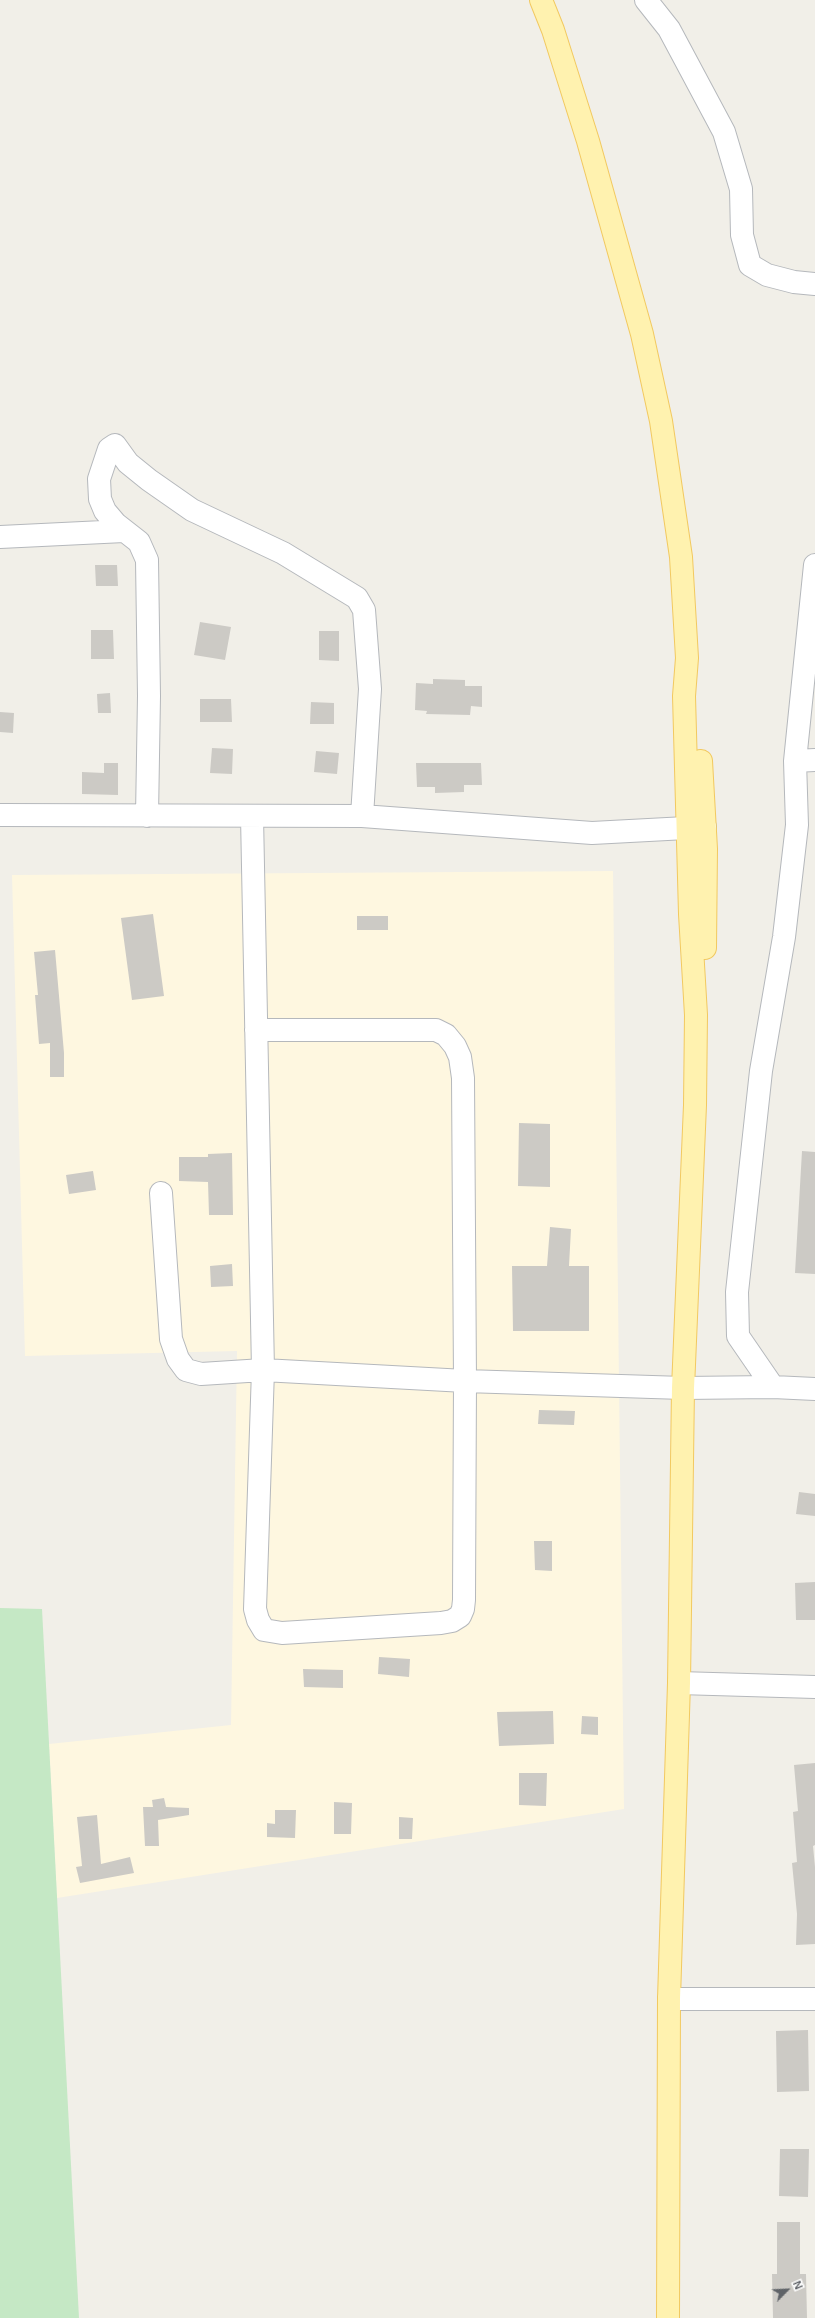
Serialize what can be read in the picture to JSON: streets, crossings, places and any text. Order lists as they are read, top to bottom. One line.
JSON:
{"north":"top right"}
